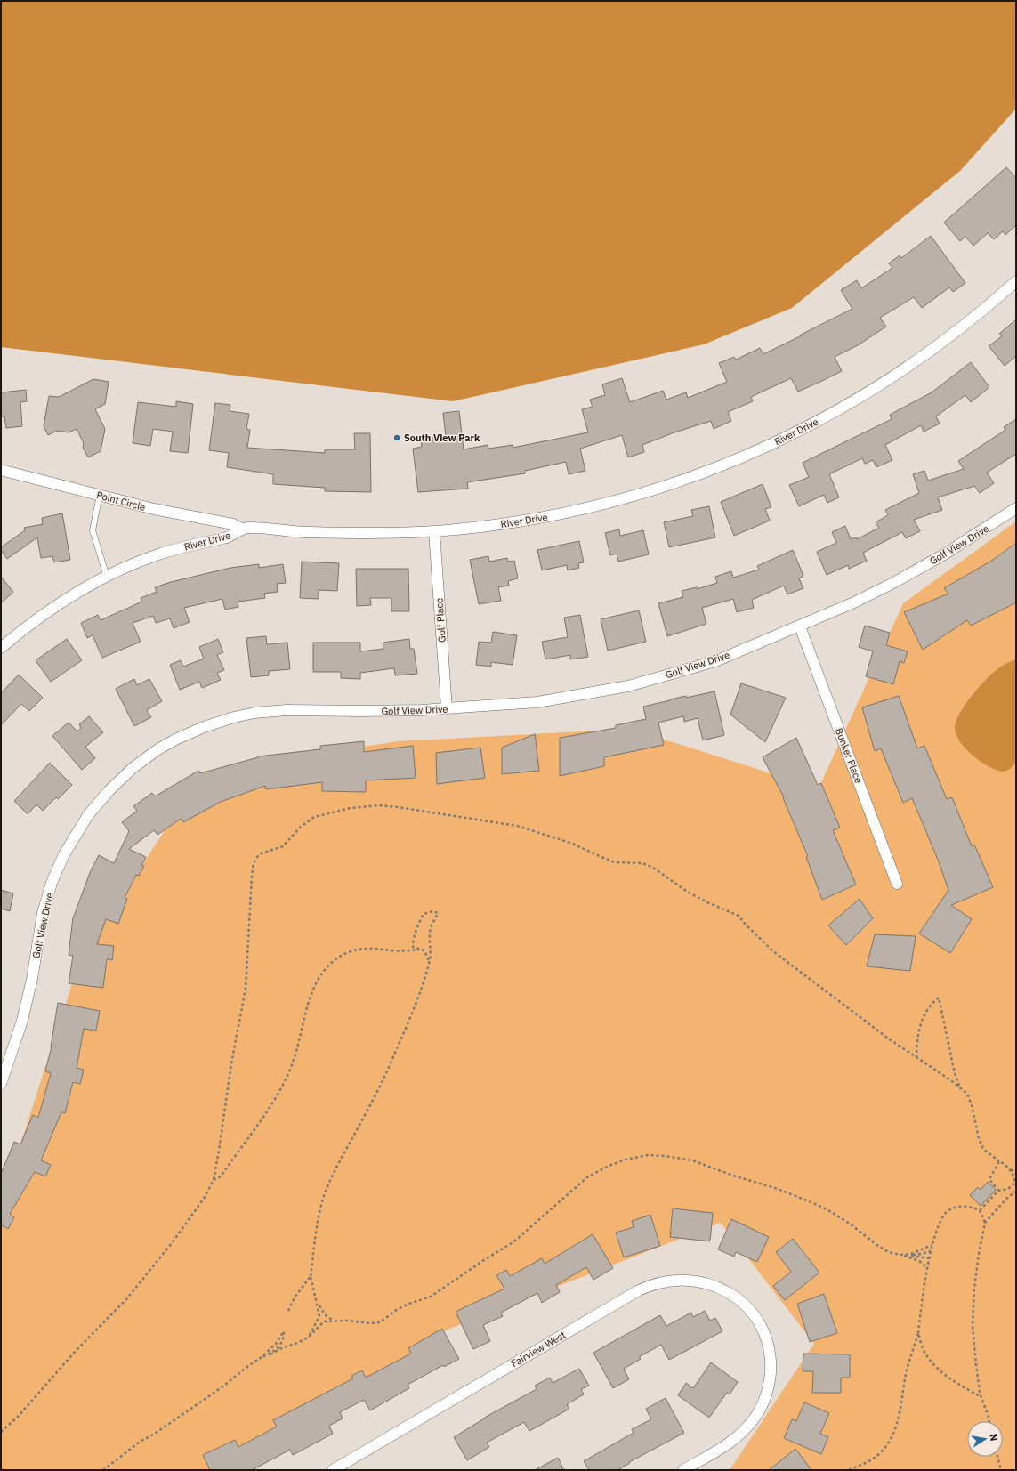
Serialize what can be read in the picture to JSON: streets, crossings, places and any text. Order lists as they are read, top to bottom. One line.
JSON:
{"streets":{"street":["River Drive","Point Circle","Golf View Drive","Golf Place","Bunker Place","Fairview West"]},"crossings":[["River Drive","Point Circle"],["River Drive","Golf Place"],["Golf View Drive","Golf Place"],["Golf View Drive","Bunker Place"]],"places":["South View Park"],"north":"right"}
